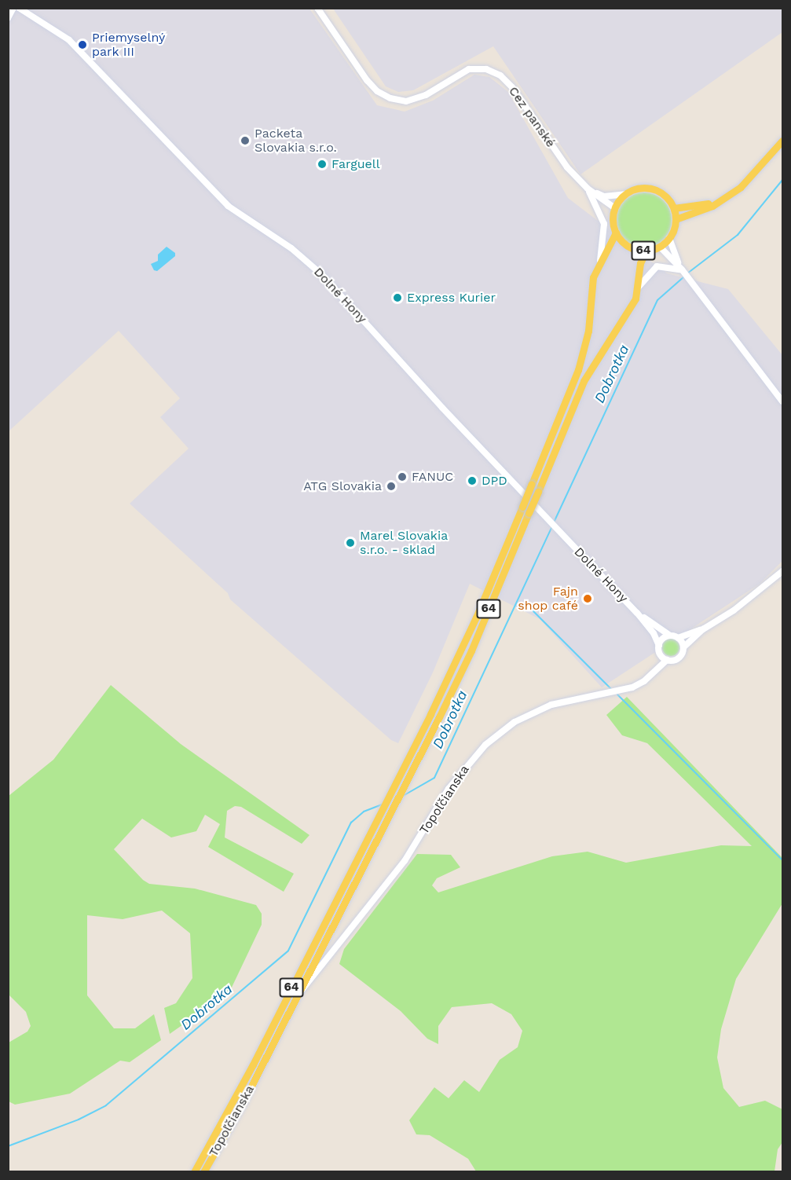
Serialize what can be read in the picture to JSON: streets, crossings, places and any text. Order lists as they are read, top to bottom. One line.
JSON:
{"streets":{"main road":["64","Topoľčianska"],"street":["Cez panské","Dolné Hony"]},"crossings":[["64","Topoľčianska"],["Dolné Hony","Topoľčianska"]],"water":["Dobrotka"],"places":["Priemyselný park III","Packeta Slovakia s.r.o.","Farguell","Express Kurier","FANUC","DPD","ATG Slovakia","Marel Slovakia s.r.o. - sklad","Fajn shop café"]}
